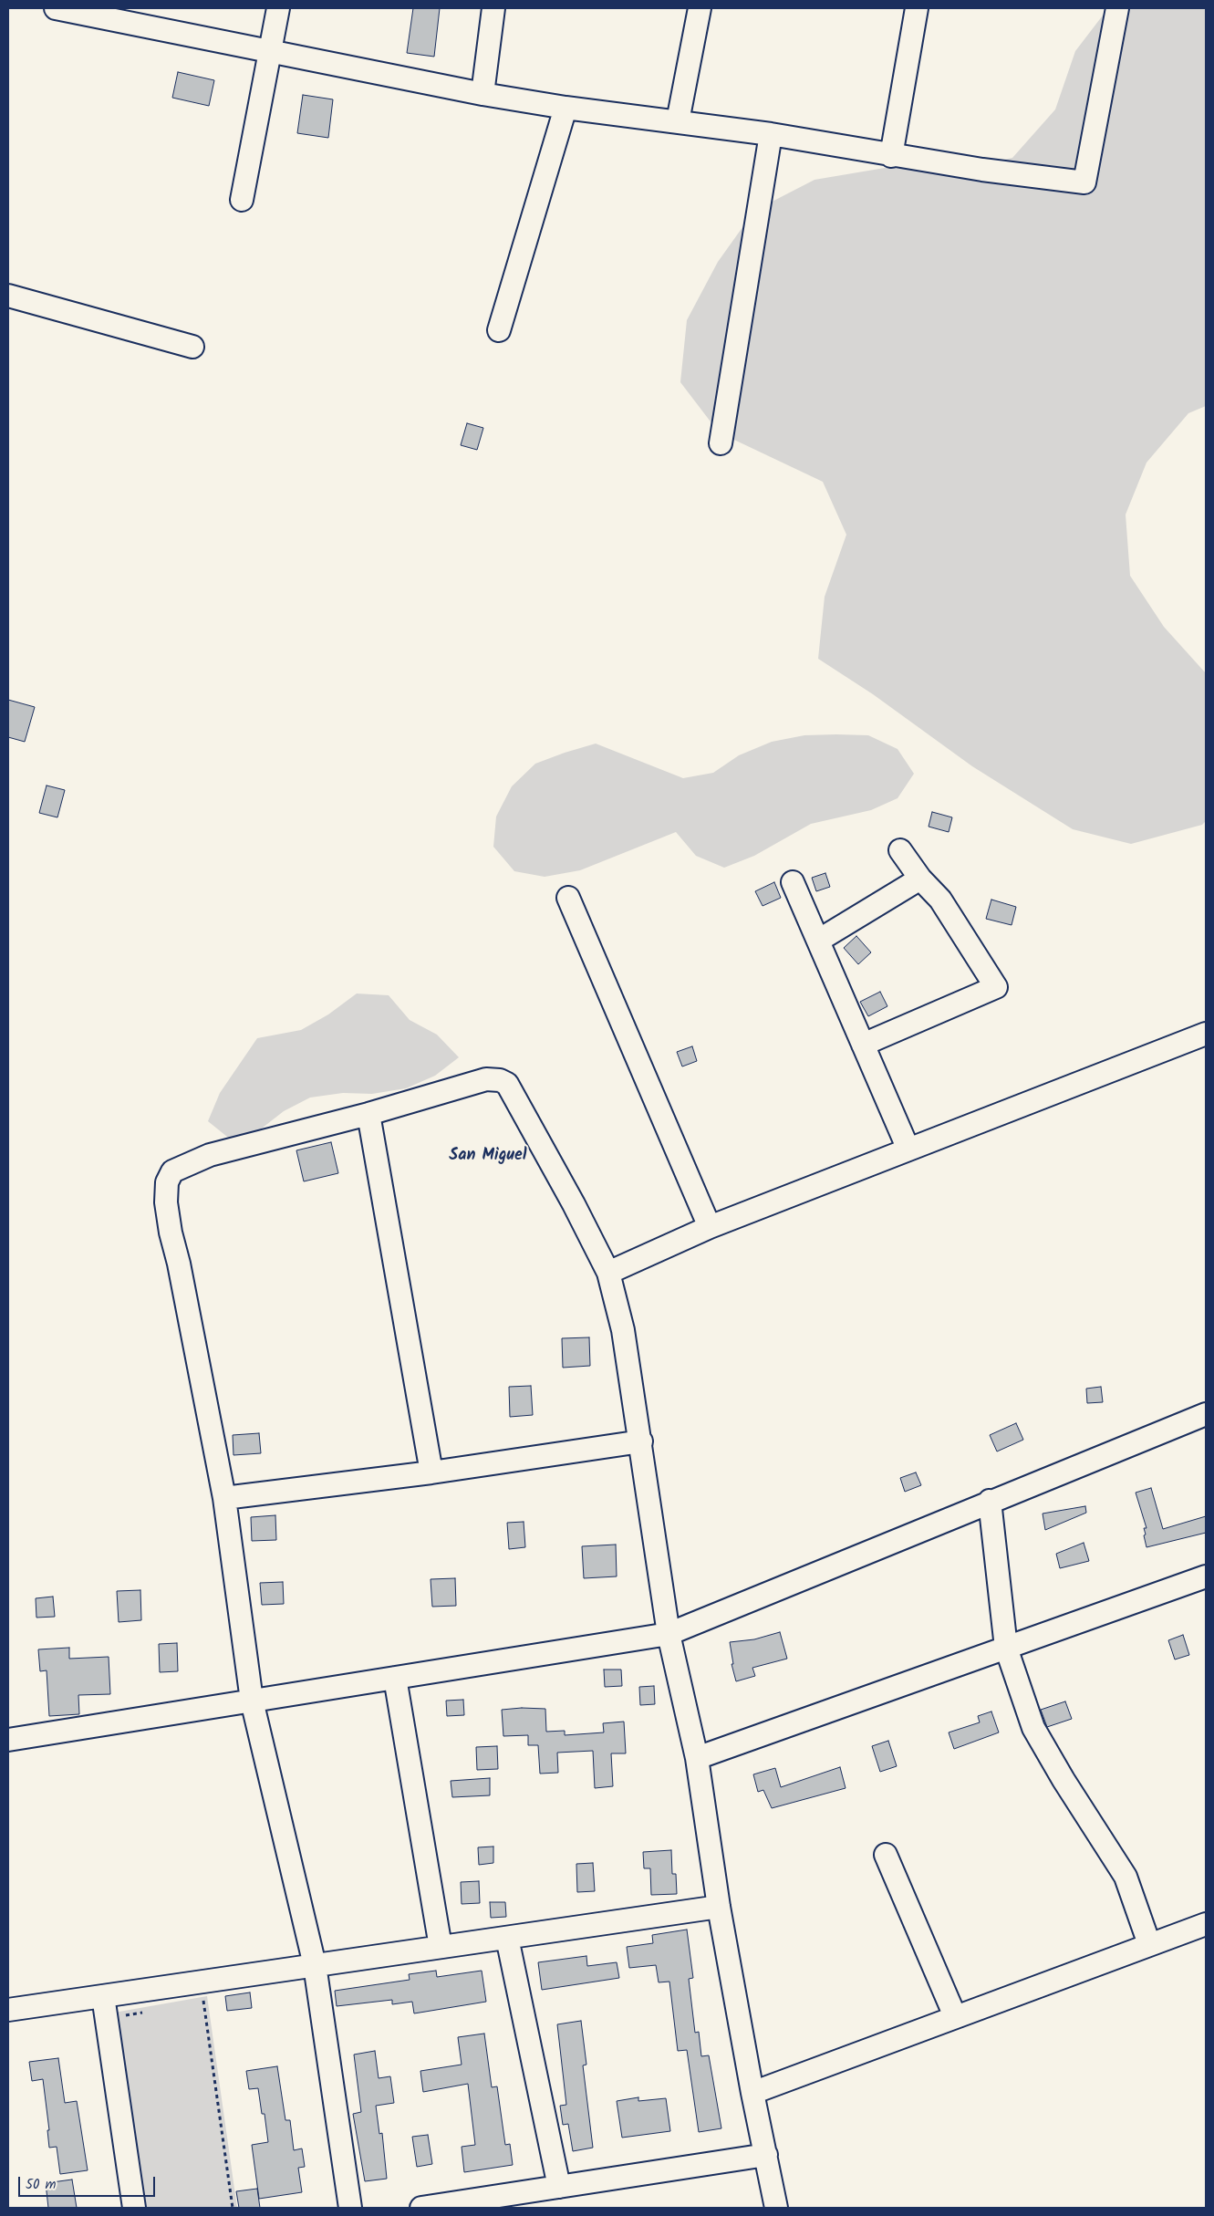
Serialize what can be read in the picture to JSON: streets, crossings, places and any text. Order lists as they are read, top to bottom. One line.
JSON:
{"districts":["San Miguel"],"scale_bar":"50 m"}
